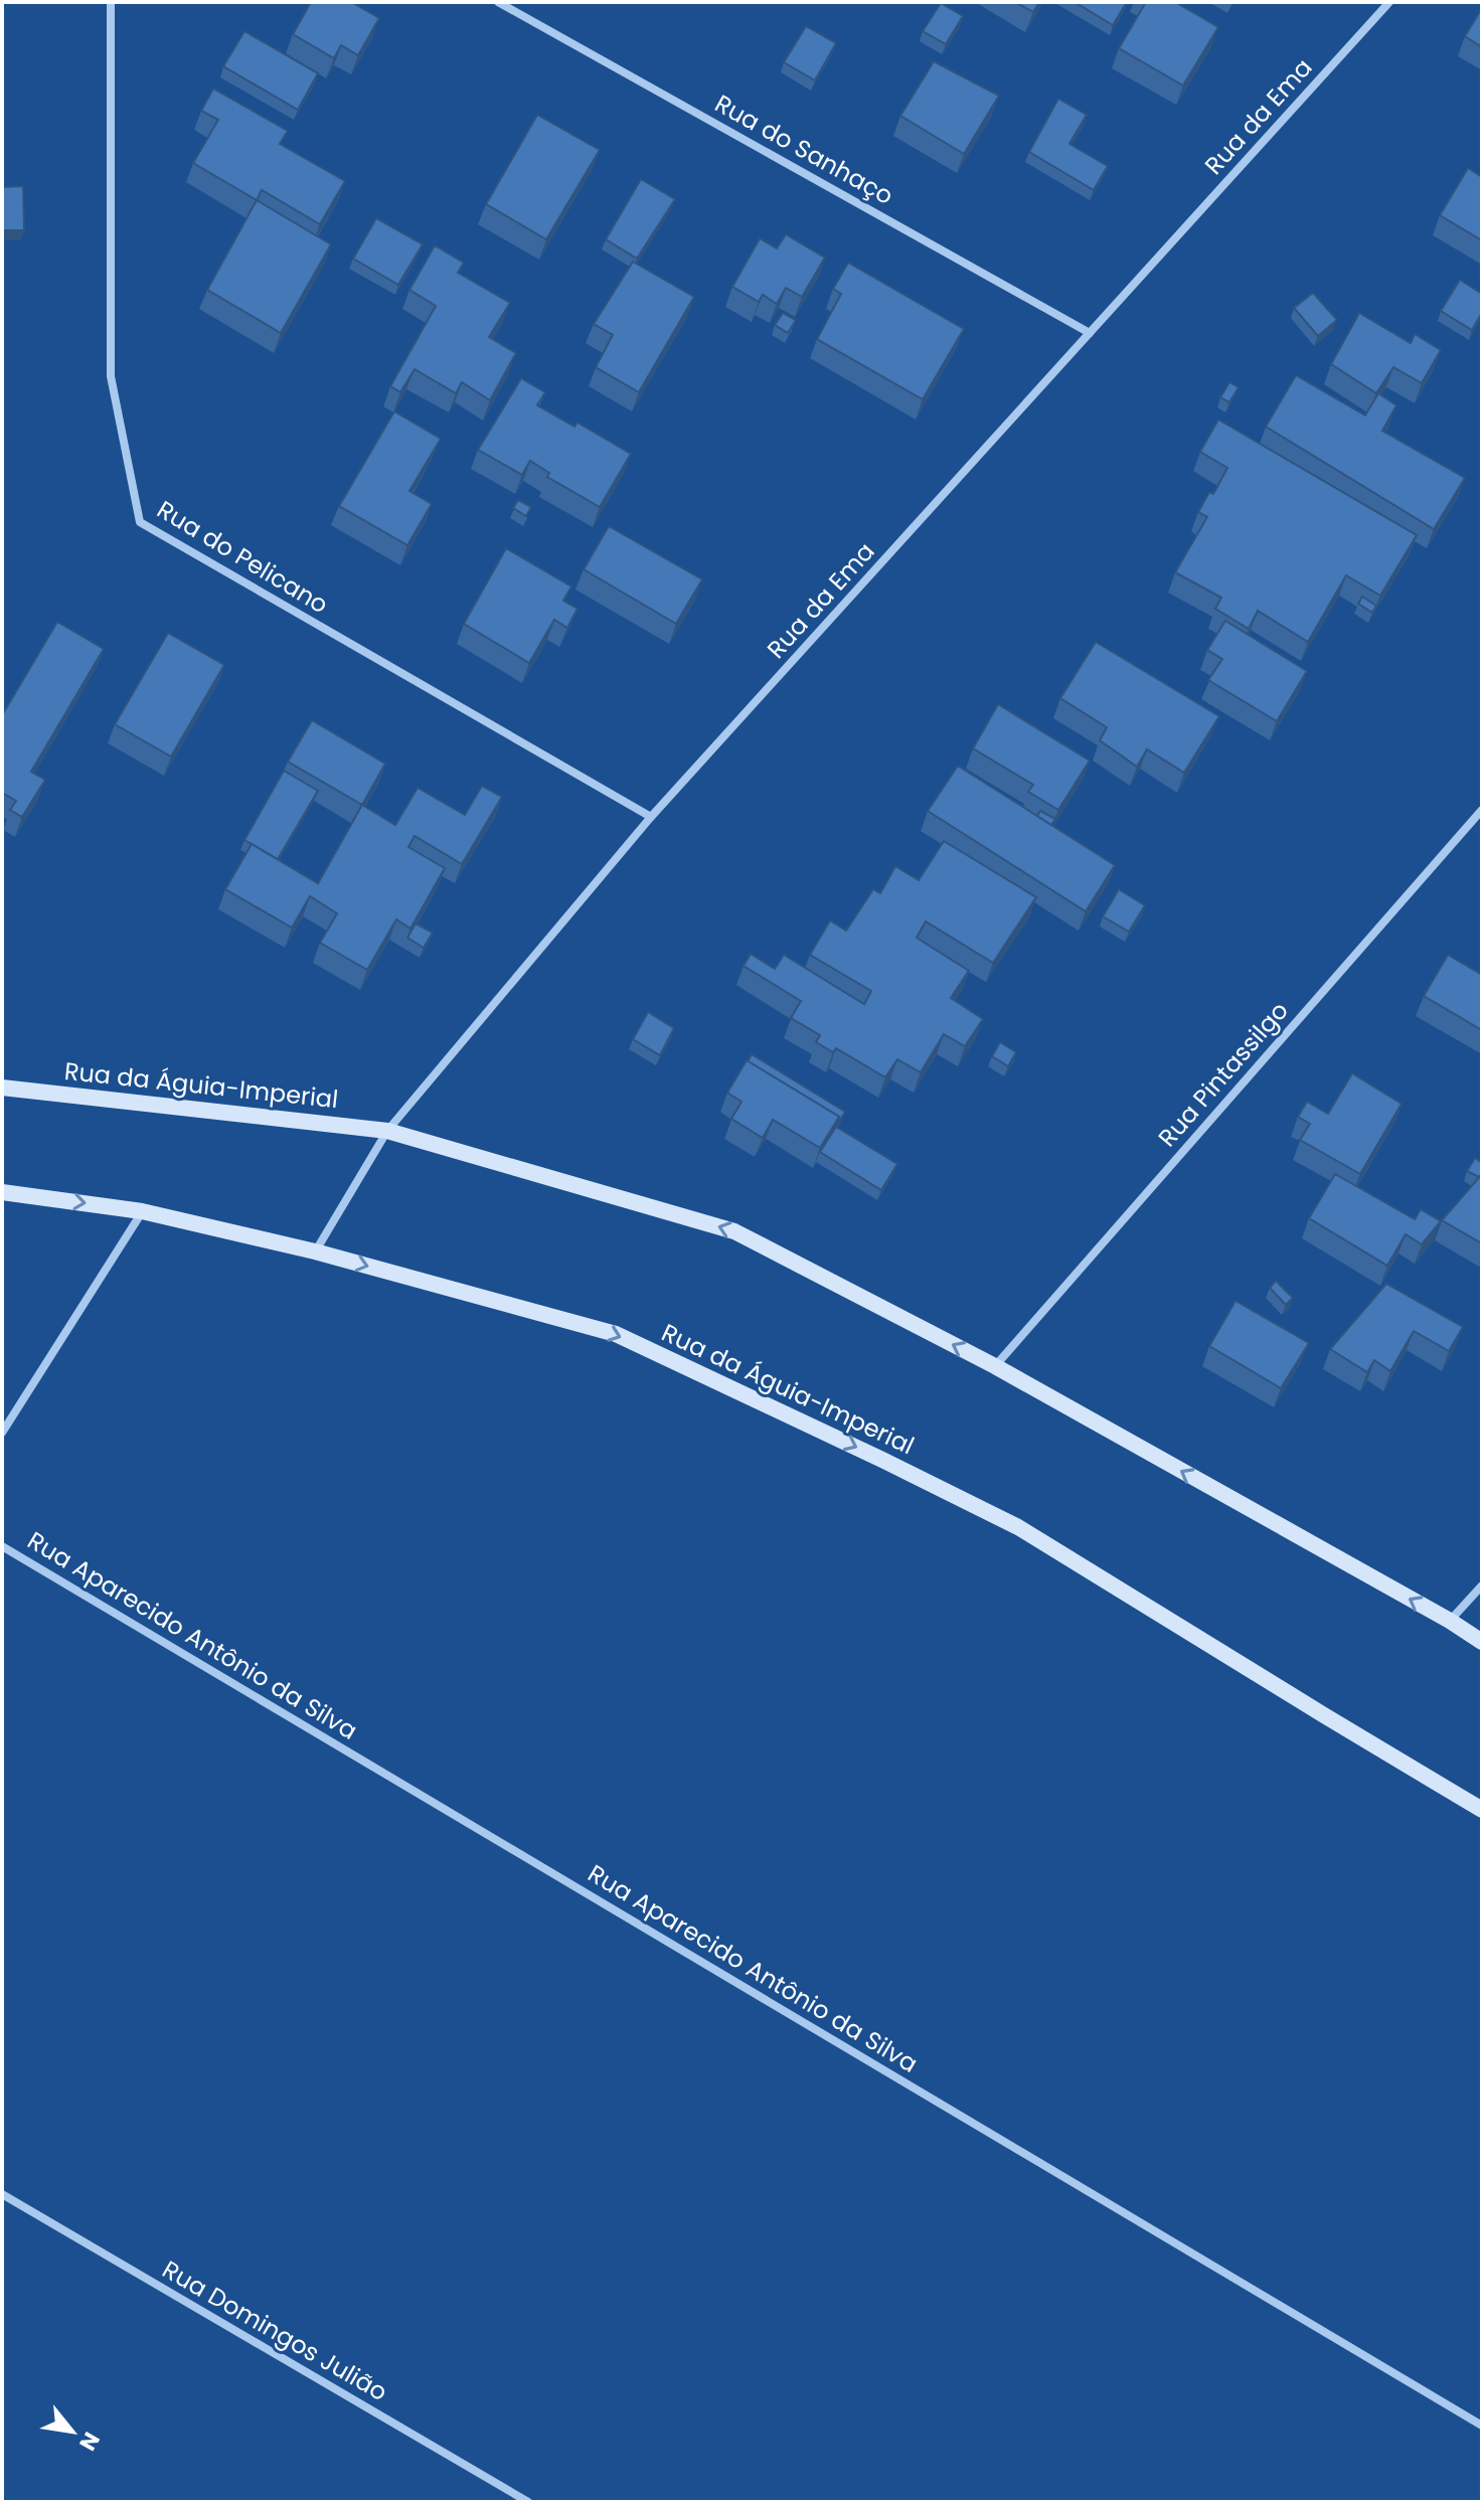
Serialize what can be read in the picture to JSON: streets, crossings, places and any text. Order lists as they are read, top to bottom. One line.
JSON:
{"streets":{"street":["Rua da Ema","Rua do Sanhaço","Rua do Pelicano","Rua Pintassilgo","Rua da Águia-Imperial","Rua Aparecido Antônio da Silva","Rua Domingos Julião"]},"crossings":[["Rua da Ema","Rua do Sanhaço"],["Rua da Ema","Rua do Pelicano"],["Rua da Ema","Rua da Águia-Imperial"],["Rua Pintassilgo","Rua da Águia-Imperial"]],"north":"bottom right"}
